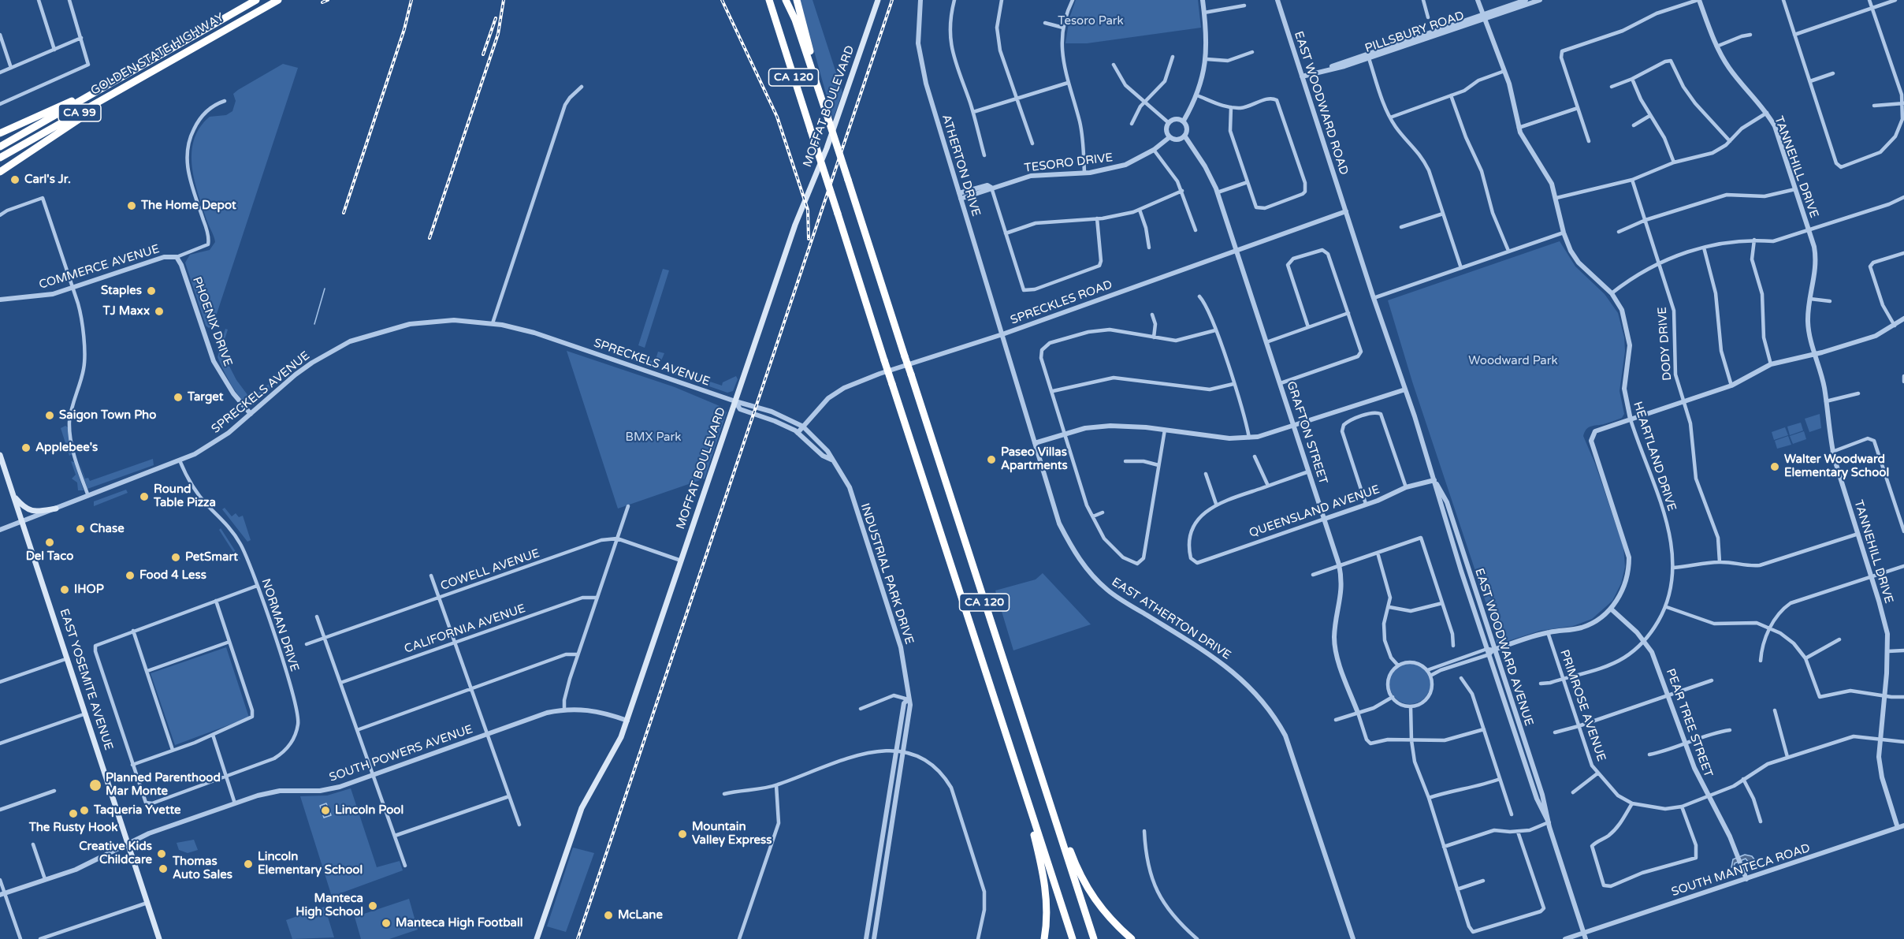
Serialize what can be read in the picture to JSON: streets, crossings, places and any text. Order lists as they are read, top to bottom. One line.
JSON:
{"streets":{"highway":["GOLDEN STATE HIGHWAY","CA 120","CA 99"],"main road":["MOFFAT BOULEVARD","EAST YOSEMITE AVENUE"],"street":["PILLSBURY ROAD","EAST WOODWARD ROAD","TESORO DRIVE","ATHERTON DRIVE","TANNEHILL DRIVE","COMMERCE AVENUE","SPRECKLES ROAD","PHOENIX DRIVE","DODY DRIVE","SPRECKELS AVENUE","GRAFTON STREET","HEARTLAND DRIVE","QUEENSLAND AVENUE","COWELL AVENUE","INDUSTRIAL PARK DRIVE","EAST ATHERTON DRIVE","NORMAN DRIVE","CALIFORNIA AVENUE","EAST WOODWARD AVENUE","PRIMROSE AVENUE","PEAR TREE STREET","SOUTH POWERS AVENUE","SOUTH MANTECA ROAD"]},"crossings":[["PILLSBURY ROAD","EAST WOODWARD ROAD"],["PILLSBURY ROAD","HEARTLAND DRIVE"],["EAST WOODWARD ROAD","SPRECKLES ROAD"],["EAST WOODWARD ROAD","EAST WOODWARD AVENUE"],["MOFFAT BOULEVARD","SPRECKELS AVENUE"],["MOFFAT BOULEVARD","COWELL AVENUE"],["MOFFAT BOULEVARD","INDUSTRIAL PARK DRIVE"],["MOFFAT BOULEVARD","SOUTH POWERS AVENUE"],["TESORO DRIVE","ATHERTON DRIVE"],["TESORO DRIVE","GRAFTON STREET"],["ATHERTON DRIVE","SPRECKLES ROAD"],["ATHERTON DRIVE","EAST ATHERTON DRIVE"],["TANNEHILL DRIVE","PRIMROSE AVENUE"],["TANNEHILL DRIVE","SOUTH MANTECA ROAD"],["COMMERCE AVENUE","PHOENIX DRIVE"],["SPRECKLES ROAD","GRAFTON STREET"],["SPRECKLES ROAD","INDUSTRIAL PARK DRIVE"],["SPRECKLES ROAD","EAST ATHERTON DRIVE"],["SPRECKLES ROAD","EAST WOODWARD AVENUE"],["PHOENIX DRIVE","SPRECKELS AVENUE"],["SPRECKELS AVENUE","INDUSTRIAL PARK DRIVE"],["SPRECKELS AVENUE","NORMAN DRIVE"],["SPRECKELS AVENUE","EAST YOSEMITE AVENUE"],["GRAFTON STREET","QUEENSLAND AVENUE"],["HEARTLAND DRIVE","PRIMROSE AVENUE"],["HEARTLAND DRIVE","PEAR TREE STREET"],["QUEENSLAND AVENUE","EAST WOODWARD AVENUE"],["EAST WOODWARD AVENUE","SOUTH MANTECA ROAD"],["EAST YOSEMITE AVENUE","SOUTH POWERS AVENUE"],["PRIMROSE AVENUE","PEAR TREE STREET"],["PEAR TREE STREET","SOUTH MANTECA ROAD"]],"parks":["Tesoro Park","Woodward Park","BMX Park"],"places":["Carl's Jr.","The Home Depot","Staples","TJ Maxx","Target","Saigon Town Pho","Applebee's","Paseo Villas Apartments","Walter Woodward Elementary School","Round Table Pizza","Chase","Del Taco","PetSmart","Food 4 Less","IHOP","Planned Parenthood Mar Monte","Taqueria Yvette","Lincoln Pool","The Rusty Hook","Mountain Valley Express","Creative Kids Childcare","Lincoln Elementary School","Thomas Auto Sales","Manteca High School","McLane","Manteca High Football"]}
